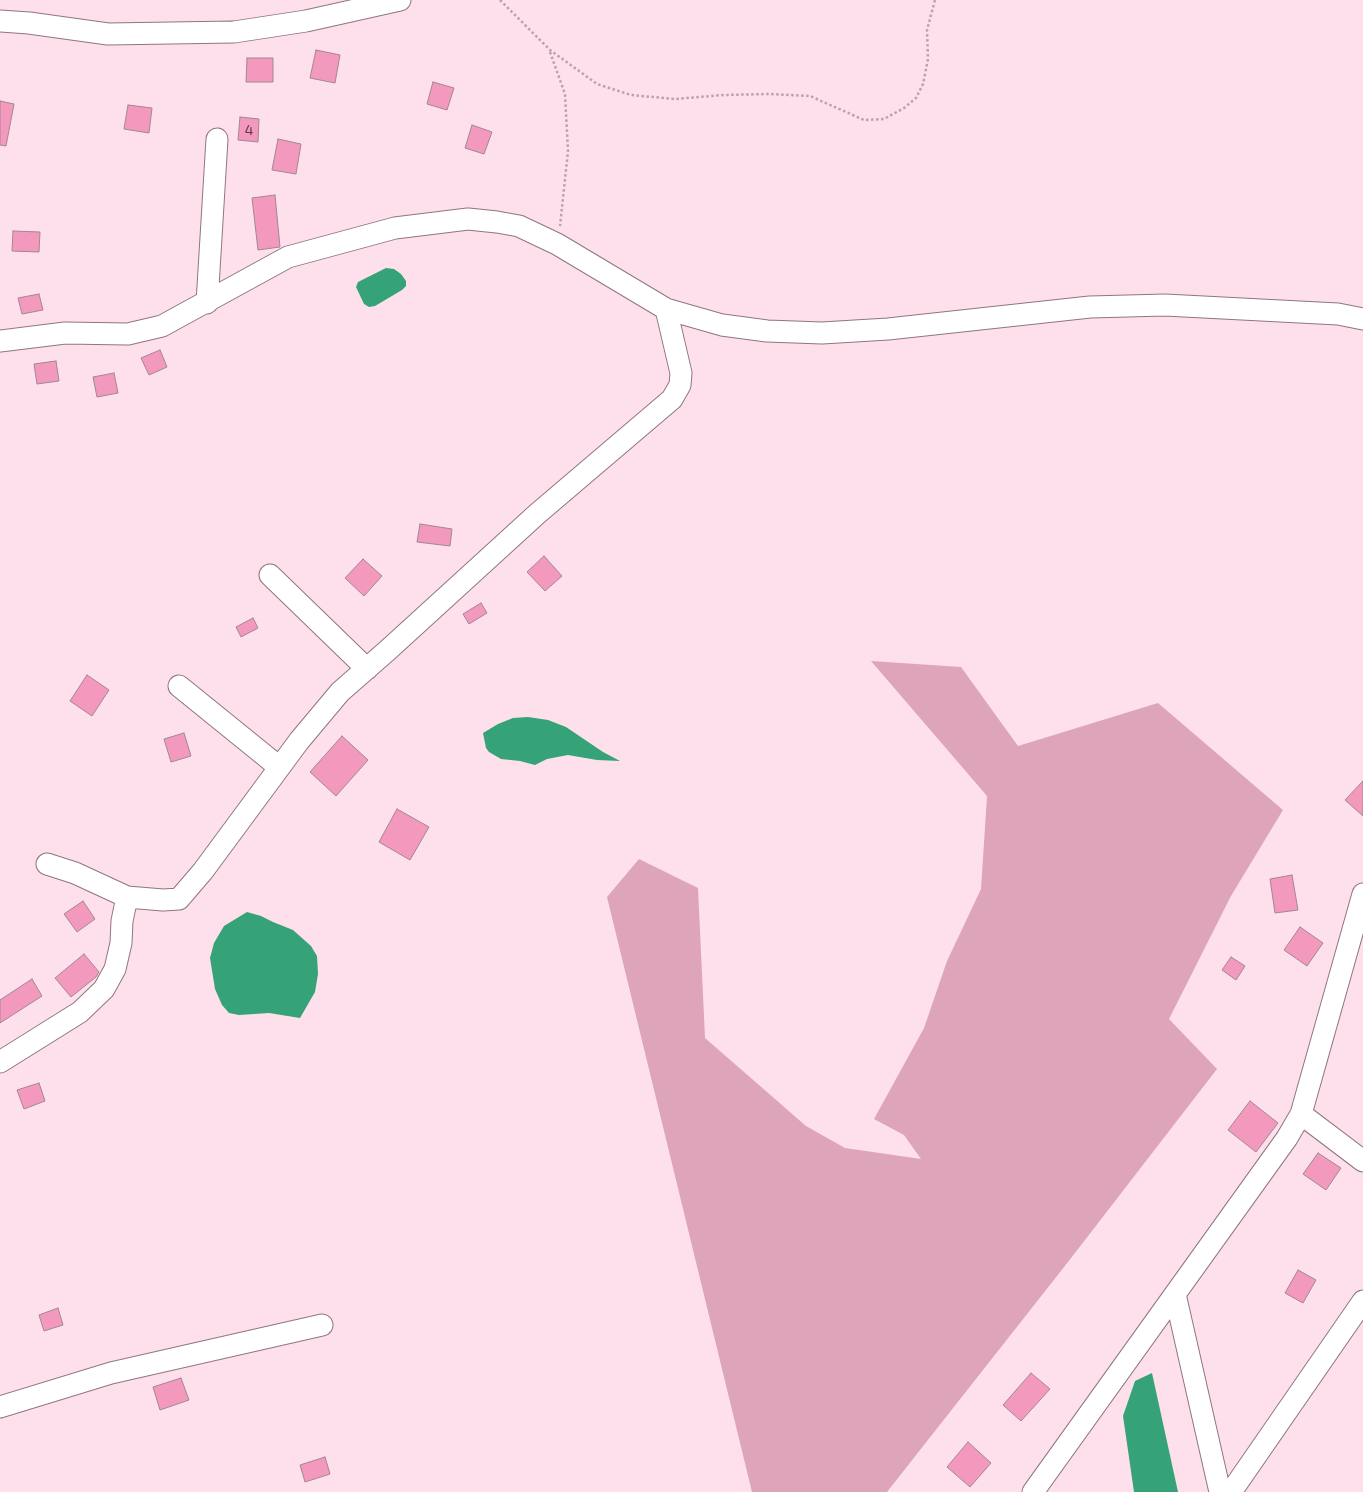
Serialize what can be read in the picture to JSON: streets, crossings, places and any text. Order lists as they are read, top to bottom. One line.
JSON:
{"house_numbers":["4"]}
